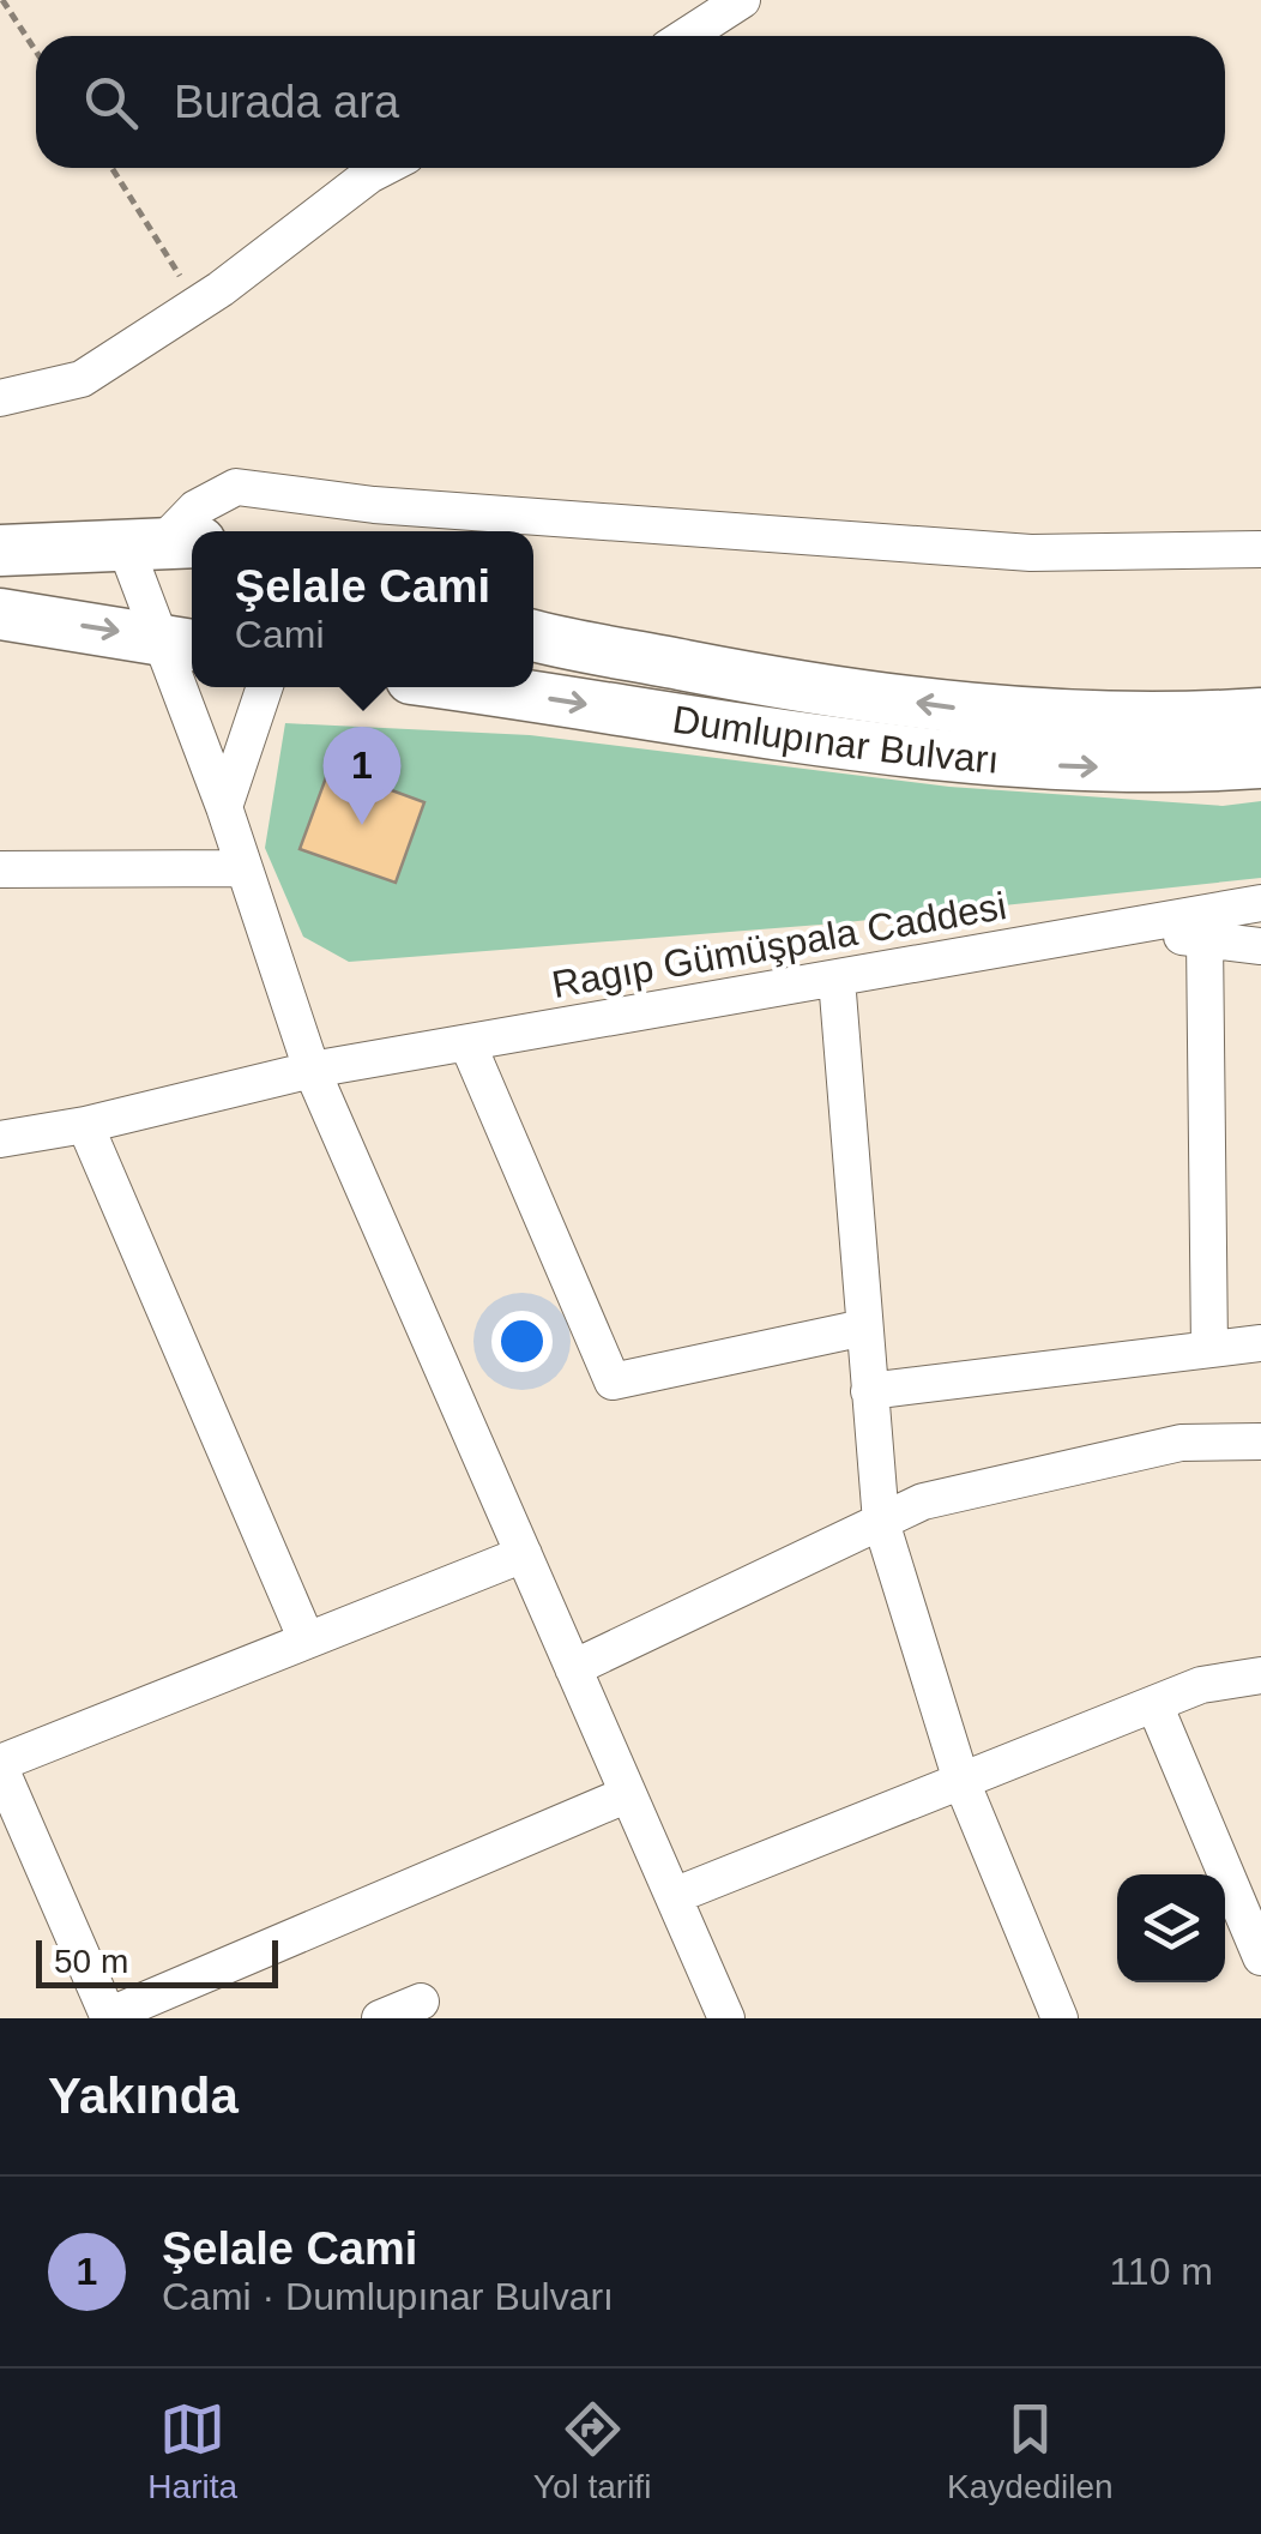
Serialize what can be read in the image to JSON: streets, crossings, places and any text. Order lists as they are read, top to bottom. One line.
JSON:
{"streets":{"main road":["Dumlupınar Bulvarı"],"street":["Ragıp Gümüşpala Caddesi"]},"scale_bar":"50 m","page":{"search":"Burada ara","popup":["Şelale Cami","Cami"],"pins":"1","scale":"50 m","heading":"Yakında","list":[{"mark":"1","name":"Şelale Cami","note":"Cami · Dumlupınar Bulvarı","value":"110 m"}],"nav":["Harita","Yol tarifi","Kaydedilen"]}}
